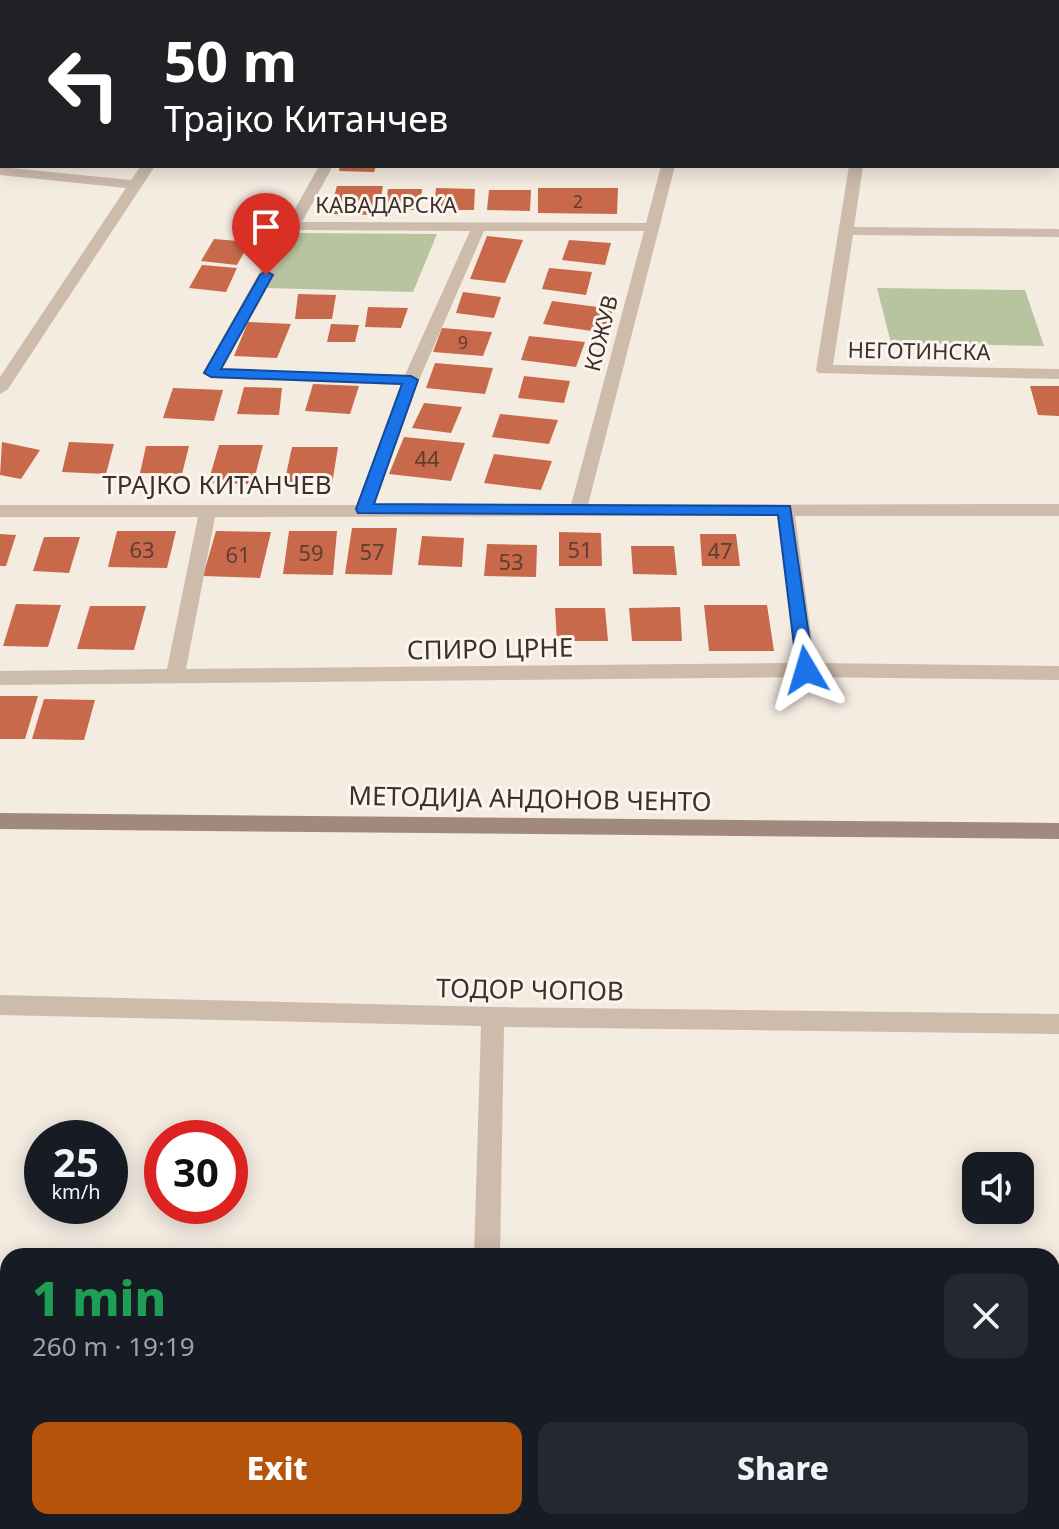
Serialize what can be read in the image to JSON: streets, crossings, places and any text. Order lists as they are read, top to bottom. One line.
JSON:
{"streets":{"main road":["МЕТОДИЈА АНДОНОВ ЧЕНТО"],"street":["КАВАДАРСКА","КОЖУВ","НЕГОТИНСКА","ТРАЈКО КИТАНЧЕВ","СПИРО ЦРНЕ","ТОДОР ЧОПОВ"]},"crossings":[["КАВАДАРСКА","КОЖУВ"],["КАВАДАРСКА","ТРАЈКО КИТАНЧЕВ"],["КОЖУВ","ТРАЈКО КИТАНЧЕВ"]],"house_numbers":["2","9","44","63","51","47","57","59","61","53"],"page":{"turn":["50 m","Трајко Китанчев"],"speed":"25 km/h","limit":"30","heading":["1 min","260 m · 19:19"],"buttons":["Exit","Share"]}}
